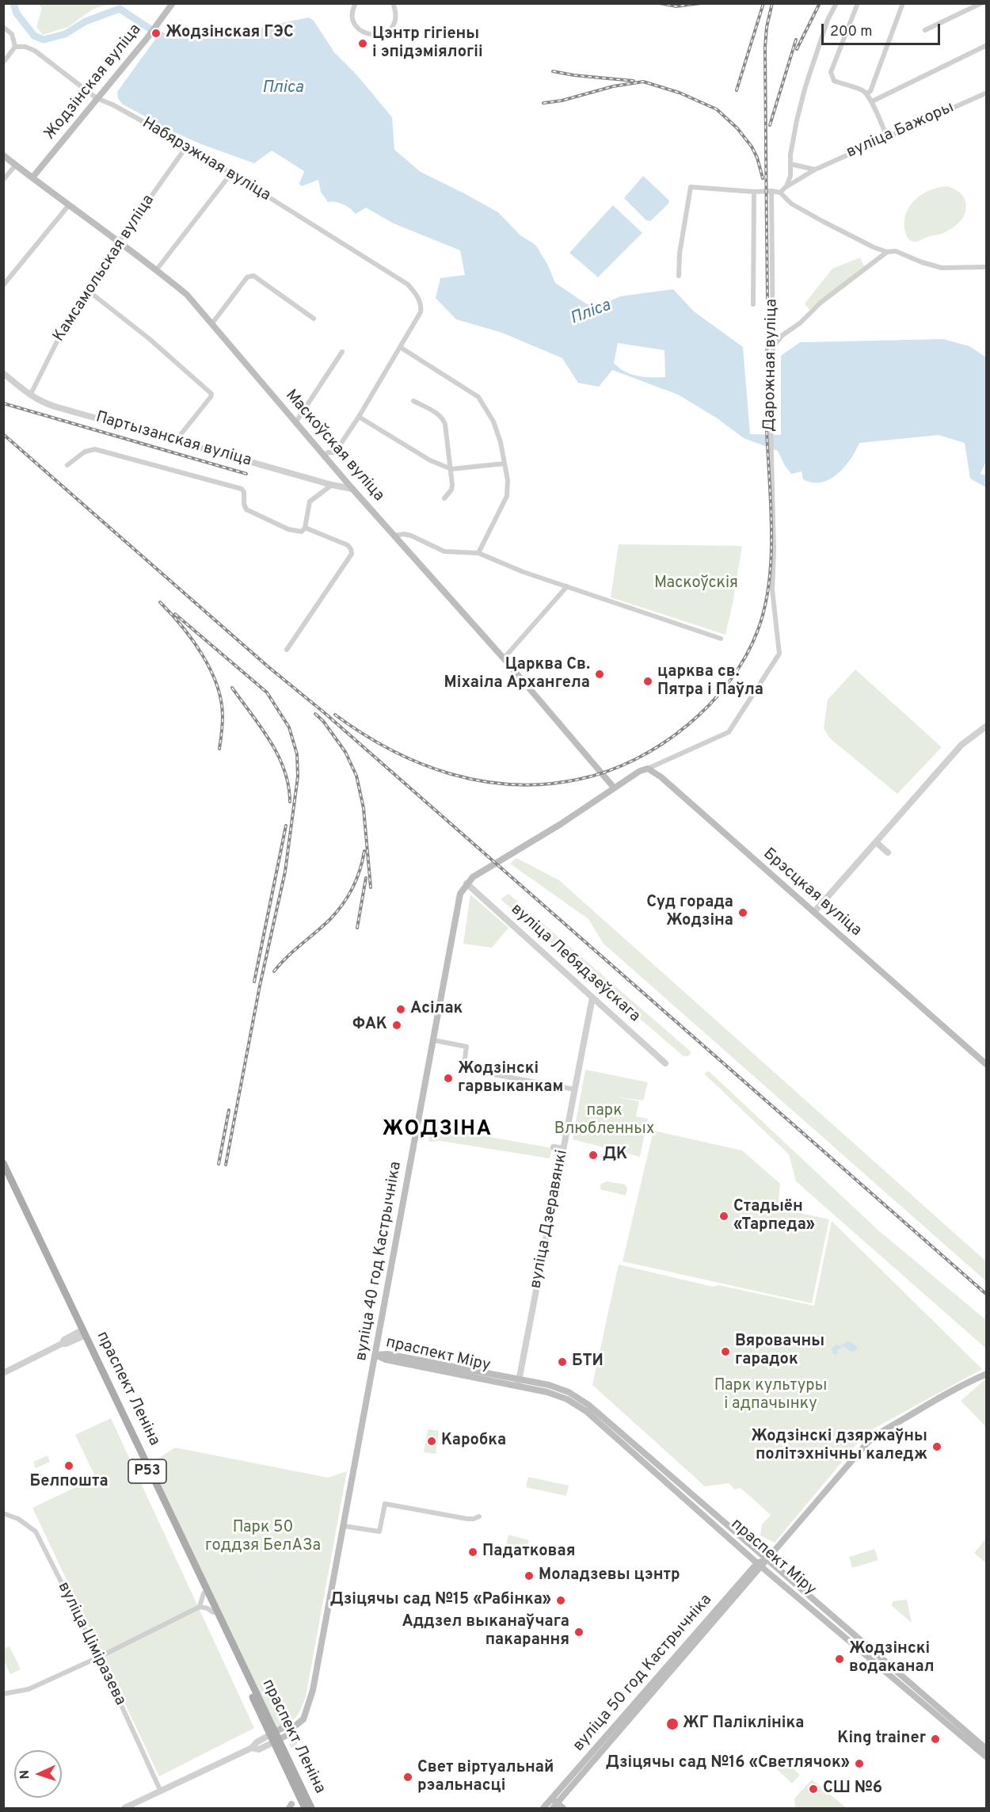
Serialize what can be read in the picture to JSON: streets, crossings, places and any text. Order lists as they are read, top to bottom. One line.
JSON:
{"streets":{"main road":["Жодзінская вуліца","Маскоўская вуліца","Брэсцкая вуліца","вуліца 40 год Кастрычніка","праспект Міру","праспект Леніна","Р53","вуліца 50 год Кастрычніка"],"street":["вуліца Бажоры","Набярэжная вуліца","Камсамольская вуліца","Дарожная вуліца","Партызанская вуліца","вуліца Лебядзеўскага","вуліца Дзеравянкі","вуліца Ціміразева"]},"crossings":[["Жодзінская вуліца","Набярэжная вуліца"],["Жодзінская вуліца","Маскоўская вуліца"],["Набярэжная вуліца","Камсамольская вуліца"],["Камсамольская вуліца","Партызанская вуліца"],["Камсамольская вуліца","Маскоўская вуліца"],["Дарожная вуліца","Брэсцкая вуліца"],["Партызанская вуліца","Маскоўская вуліца"],["вуліца Лебядзеўскага","вуліца Дзеравянкі"],["вуліца Лебядзеўскага","вуліца 40 год Кастрычніка"],["вуліца Дзеравянкі","праспект Міру"],["вуліца 40 год Кастрычніка","праспект Міру"],["вуліца 40 год Кастрычніка","праспект Леніна"],["праспект Міру","вуліца 50 год Кастрычніка"]],"districts":["ЖОДЗІНА"],"water":["Пліса"],"parks":["Маскоўскія","парк Влюбленных","Парк культуры і адпачынку","Парк 50 годдзя БелАЗа"],"places":["Жодзінская ГЭС","Цэнтр гігіены і эпідэміялогіі","Царква Св. Міхаіла Архангела","царква св. Пятра і Паўла","Суд горада Жодзіна","Асілак","ФАК","Жодзінскі гарвыканкам","ДК","Стадыён «Тарпеда»","Вяровачны гарадок","БТИ","Каробка","Жодзінскі дзяржаўны політэхнічны каледж","Белпошта","Падатковая","Моладзевы цэнтр","Дзіцячы сад №15 «Рабінка»","Аддзел выканаўчага пакарання","Жодзінскі водаканал","ЖГ Паліклініка","King trainer","Дзіцячы сад №16 «Светлячок»","Свет віртуальнай рэальнасці","СШ №6"],"scale_bar":"200 m","north":"left"}
